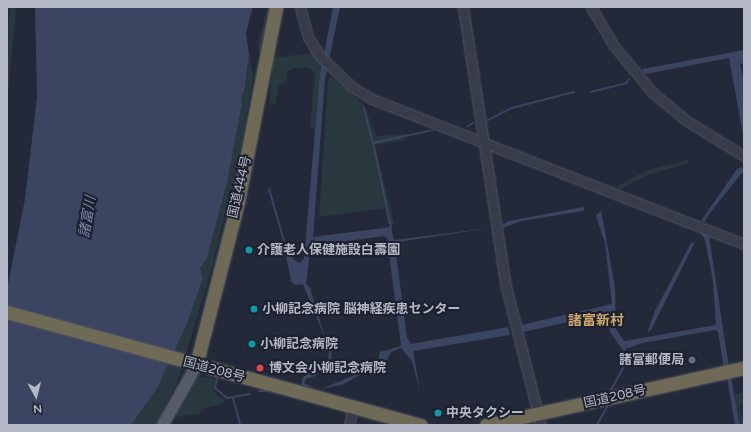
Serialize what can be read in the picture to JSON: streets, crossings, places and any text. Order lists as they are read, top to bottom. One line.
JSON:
{"streets":{"highway":["国道444号","国道208号"]},"crossings":[["国道444号","国道208号"]],"districts":["諸富新村"],"water":["諸富川"],"places":["介護老人保健施設白壽園","小柳記念病院 脳神経疾患センター","小柳記念病院","諸富郵便局","博文会小柳記念病院","中央タクシー"],"north":"bottom"}
